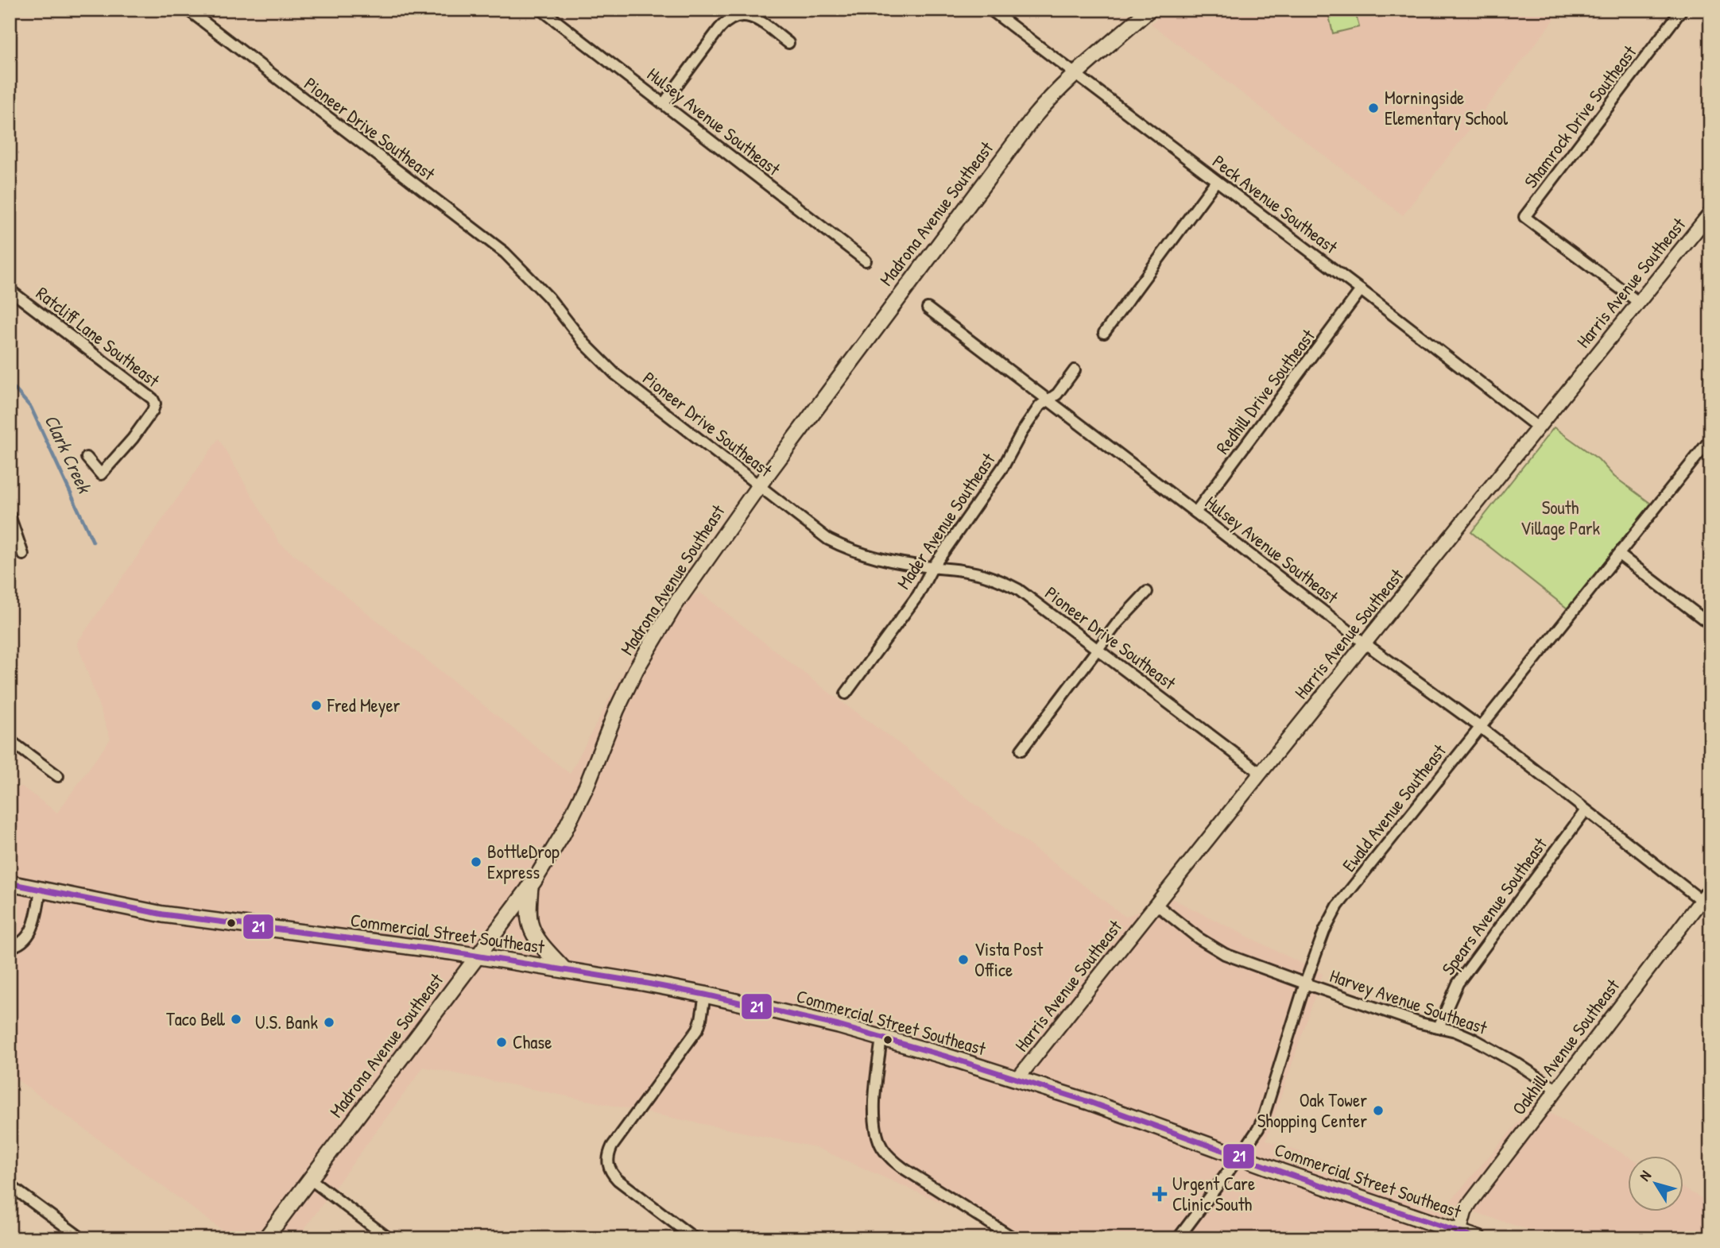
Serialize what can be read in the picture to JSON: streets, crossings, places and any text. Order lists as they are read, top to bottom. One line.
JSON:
{"streets":{"main road":["Madrona Avenue Southeast","Commercial Street Southeast"],"street":["Shamrock Drive Southeast","Hulsey Avenue Southeast","Pioneer Drive Southeast","Peck Avenue Southeast","Harris Avenue Southeast","Ratcliff Lane Southeast","Redhill Drive Southeast","Mader Avenue Southeast","Ewald Avenue Southeast","Spears Avenue Southeast","Harvey Avenue Southeast","Oakhill Avenue Southeast"]},"crossings":[["Shamrock Drive Southeast","Harris Avenue Southeast"],["Hulsey Avenue Southeast","Harris Avenue Southeast"],["Hulsey Avenue Southeast","Redhill Drive Southeast"],["Hulsey Avenue Southeast","Mader Avenue Southeast"],["Hulsey Avenue Southeast","Ewald Avenue Southeast"],["Hulsey Avenue Southeast","Spears Avenue Southeast"],["Hulsey Avenue Southeast","Oakhill Avenue Southeast"],["Pioneer Drive Southeast","Madrona Avenue Southeast"],["Pioneer Drive Southeast","Harris Avenue Southeast"],["Pioneer Drive Southeast","Mader Avenue Southeast"],["Peck Avenue Southeast","Madrona Avenue Southeast"],["Peck Avenue Southeast","Harris Avenue Southeast"],["Peck Avenue Southeast","Redhill Drive Southeast"],["Madrona Avenue Southeast","Commercial Street Southeast"],["Harris Avenue Southeast","Commercial Street Southeast"],["Harris Avenue Southeast","Harvey Avenue Southeast"],["Ewald Avenue Southeast","Commercial Street Southeast"],["Ewald Avenue Southeast","Harvey Avenue Southeast"],["Spears Avenue Southeast","Harvey Avenue Southeast"],["Commercial Street Southeast","Oakhill Avenue Southeast"],["Harvey Avenue Southeast","Oakhill Avenue Southeast"]],"water":["Clark Creek"],"parks":["South Village Park"],"places":{"other":["Morningside Elementary School","Fred Meyer","BottleDrop Express","Vista Post Office","Taco Bell","U.S. Bank","Chase","Oak Tower Shopping Center"],"health":["Urgent Care Clinic South"]},"lines":["transit line 21"],"north":"top left"}
